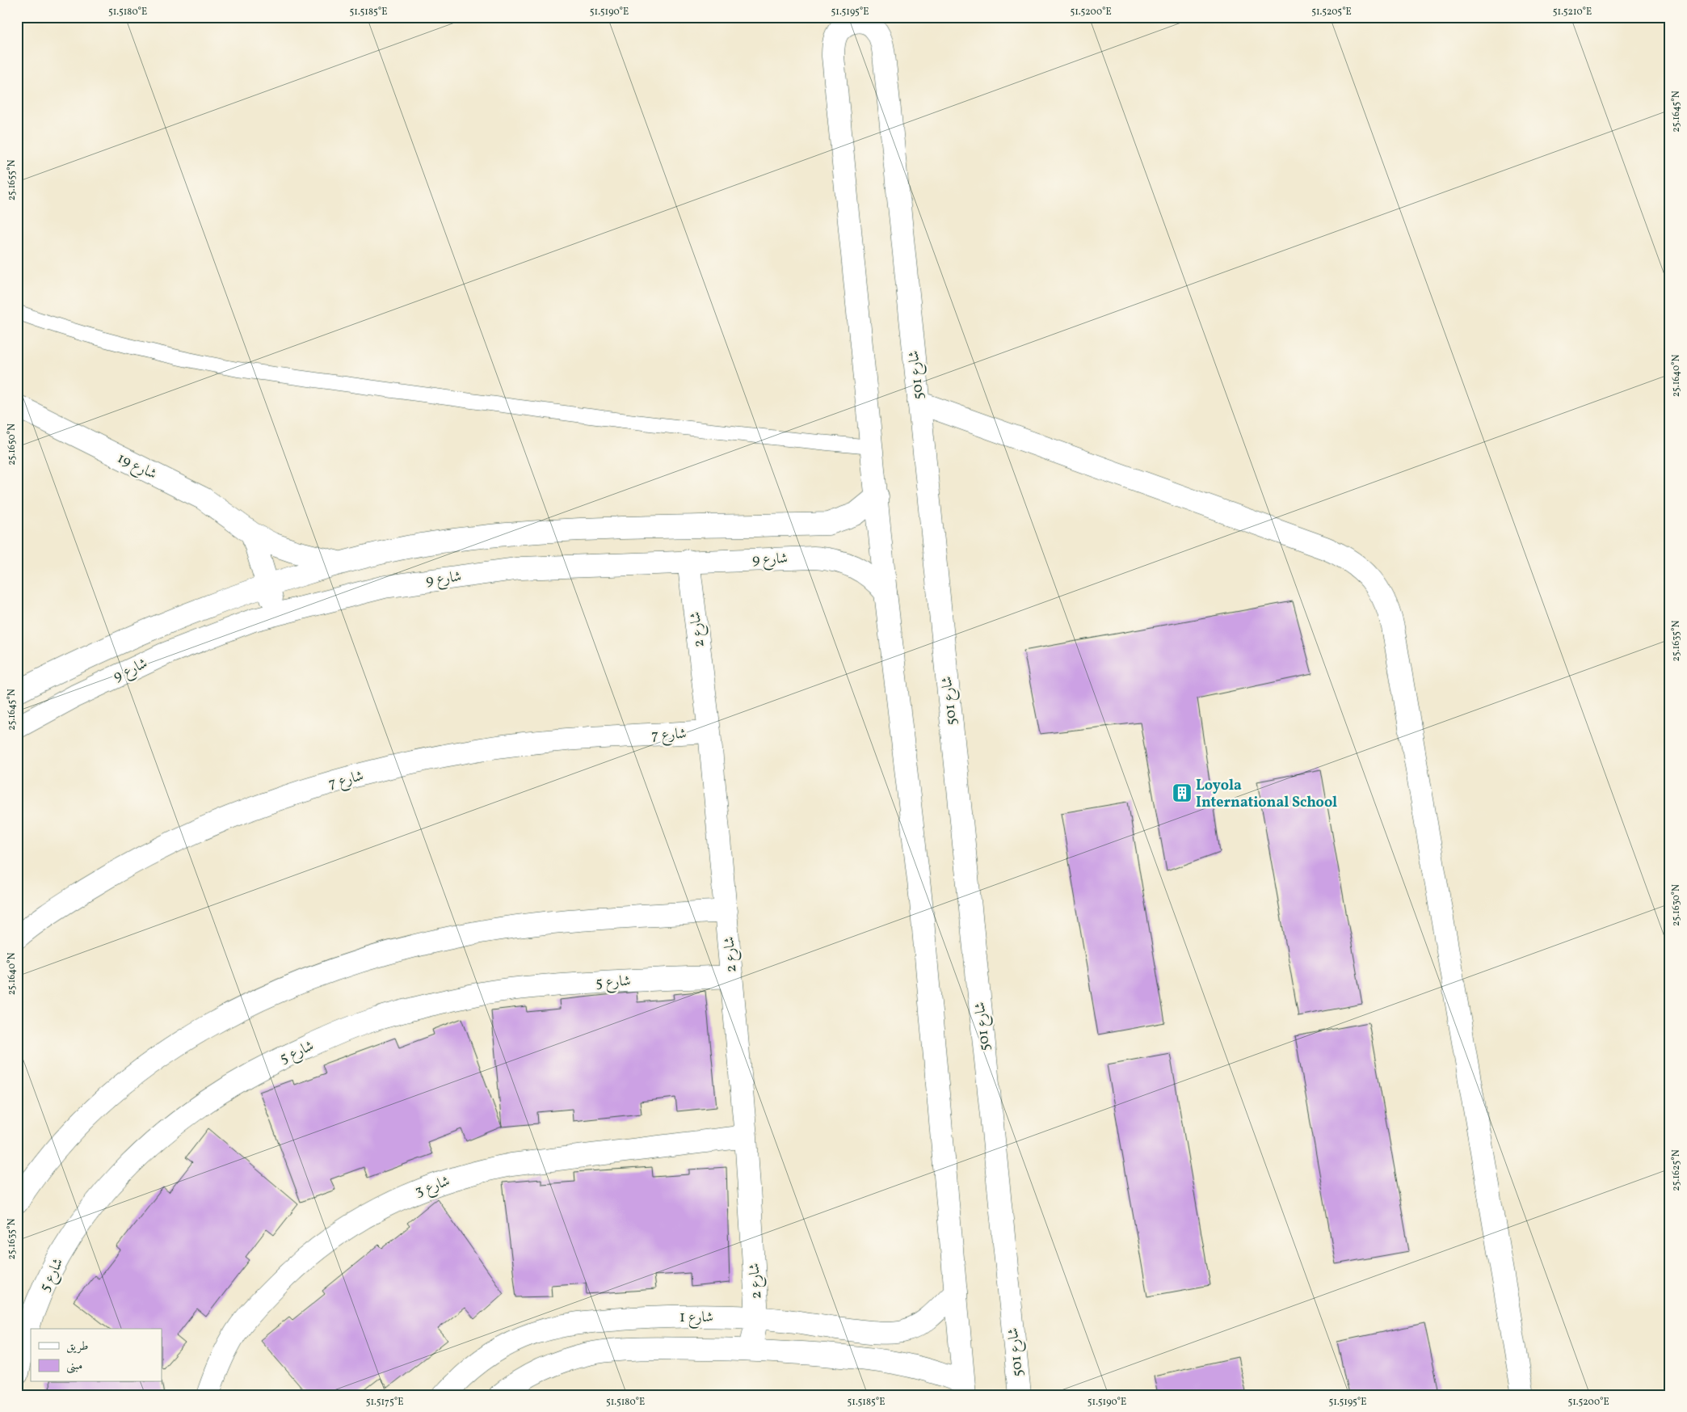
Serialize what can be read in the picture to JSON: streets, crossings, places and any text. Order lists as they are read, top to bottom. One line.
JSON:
{"streets":{"street":["شارع 501","شارع 19","شارع 9","شارع 2","شارع 7","شارع 5","شارع 3","شارع 1"]},"crossings":[["شارع 501","شارع 9"],["شارع 501","شارع 1"],["شارع 19","شارع 9"],["شارع 9","شارع 2"],["شارع 2","شارع 7"],["شارع 2","شارع 5"],["شارع 2","شارع 3"],["شارع 2","شارع 1"]],"places":{"building":["Loyola International School"]},"legend":["طريق","مبنى"],"coordinates":["51.5180°E","51.5185°E","51.5190°E","51.5195°E","51.5200°E","51.5205°E","51.5210°E","25.1645°N","25.1655°N","25.1640°N","25.1650°N","25.1635°N","25.1630°N","25.1625°N","51.5175°E"]}
